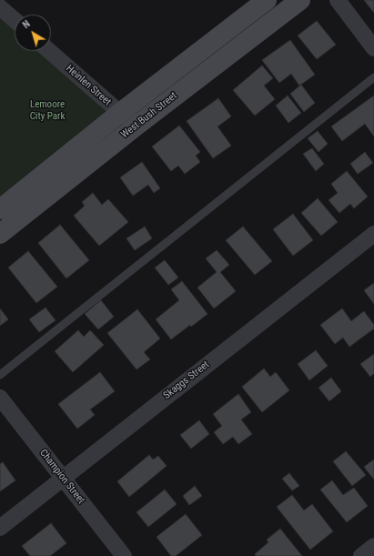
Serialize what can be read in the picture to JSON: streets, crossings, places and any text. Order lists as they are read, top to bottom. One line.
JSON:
{"streets":{"main road":["West Bush Street"],"street":["Heinlen Street","Skaggs Street","Champion Street"]},"crossings":[["Heinlen Street","West Bush Street"],["Skaggs Street","Champion Street"]],"parks":["Lemoore City Park"],"north":"top left"}
